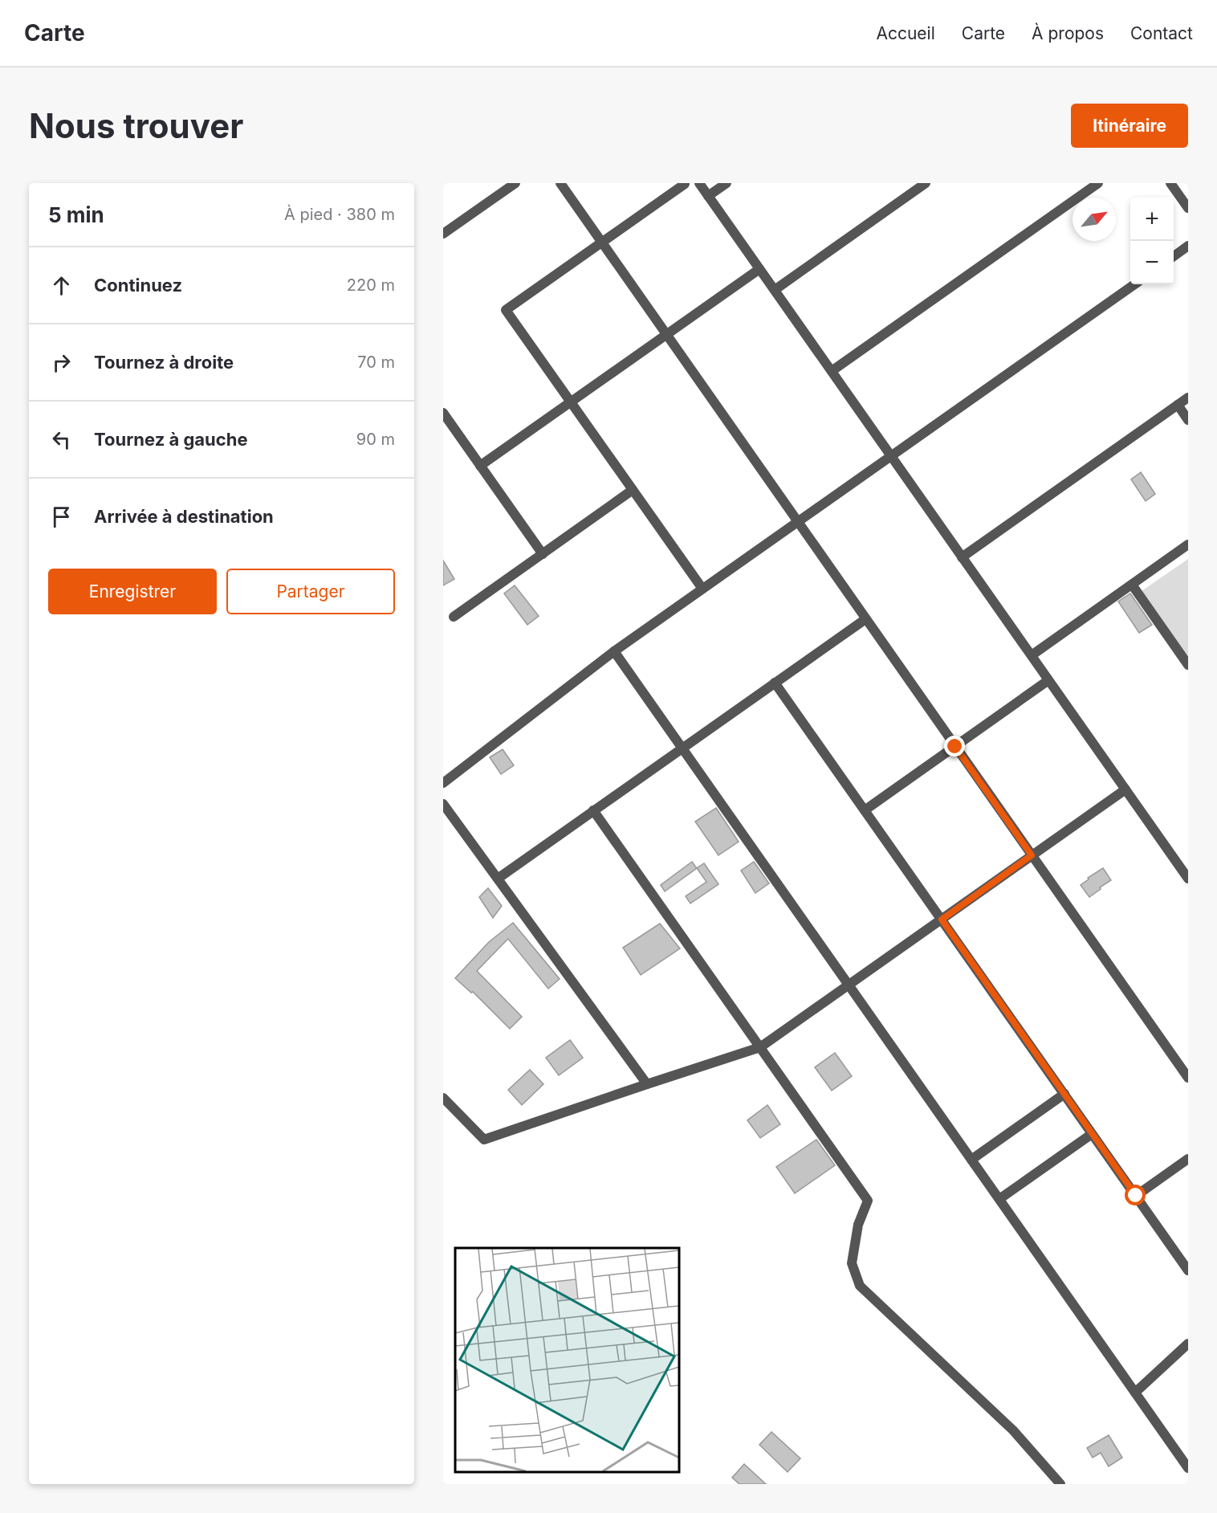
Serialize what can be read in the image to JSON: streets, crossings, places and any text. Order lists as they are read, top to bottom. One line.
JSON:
{"north":"top right","page":{"header":"Carte","nav":["Accueil","Carte","À propos","Contact"],"buttons":["Itinéraire",["Enregistrer","Partager"]],"title":"Nous trouver","heading":["5 min","À pied · 380 m"],"map_buttons":["+","−"],"list":[["Continuez","220 m"],["Tournez à droite","70 m"],["Tournez à gauche","90 m"],"Arrivée à destination"]}}
